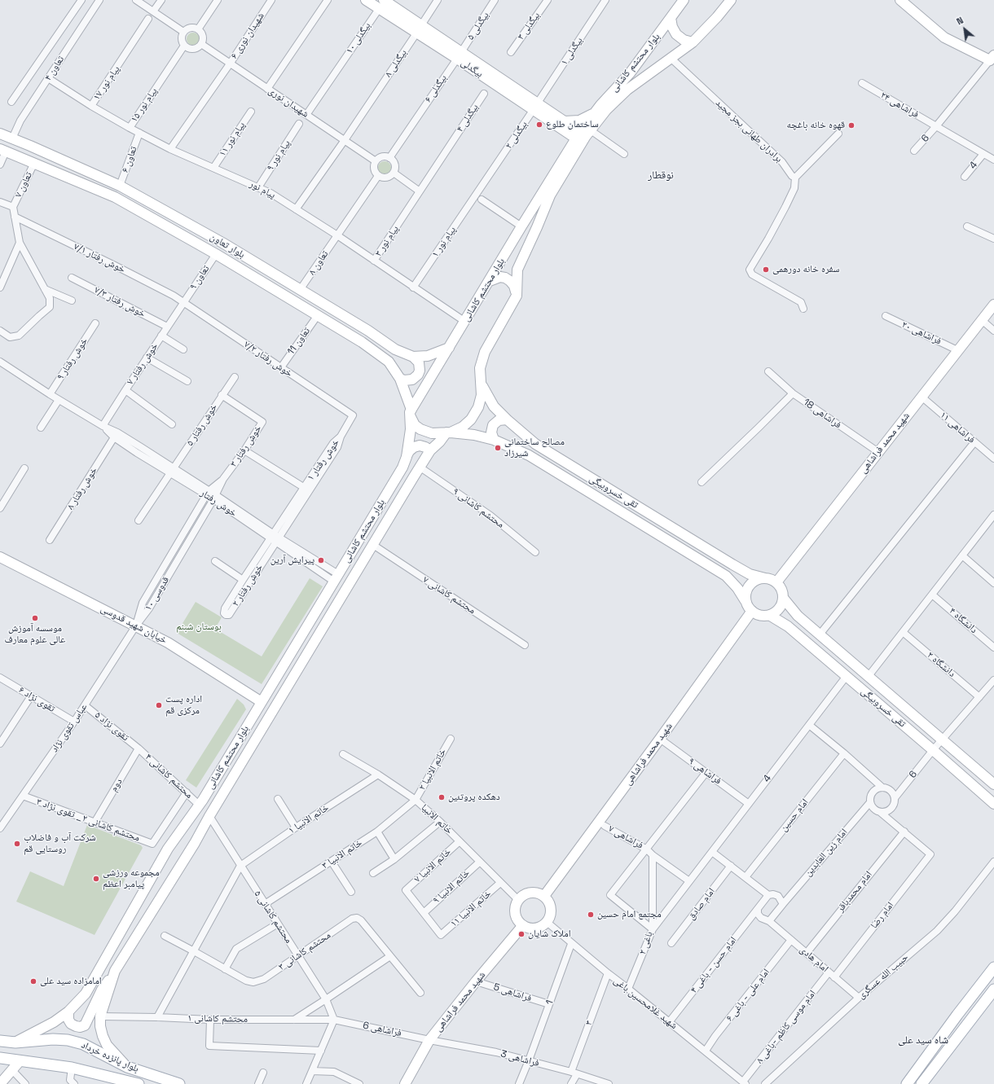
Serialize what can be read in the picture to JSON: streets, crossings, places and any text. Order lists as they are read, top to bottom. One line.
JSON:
{"streets":{"main road":["بلوار محتشم کاشانی","بیگدلی","بلوار تعاون","شهید محمد فراشاهی","تقی خسروبیگی","خیابان شهید قدوسی","بلوار پانزده خرداد"],"street":["بیگدلی ۵","بیگدلی ۳","شهیدان نوری ۶","بیگدلی ۱۰","بیگدلی ۱","بیگدلی ۸","تعاون ۴","پیام نور ۱۷","بیگدلی ۶","شهیدان نوری","پیام نور ۱۵","فراشاهی ۲۴","بیگدلی ۴","برادران طهانی بجز مجید","بیگدلی ۲","6","پیام نور ۱۱","پیام نور ۹","تعاون ۶","4","تعاون ۷","پیام نور","پیام نور ۳","پیام نور ۱","خوش رفتار ۷/۱","تعاون ۸","تعاون ۹","خوش رفتار ۷/۳","فراشاهی ۲۰","تعاون 11","خوش رفتار ۹","خوش رفتار ۷/۲","خوش رفتار ۷","فراشاهی 18","خوش رفتار ۵","فراشاهی ۱۱","خوش رفتار ۳","خوش رفتار ۱","خوش رفتار ۸","خوش رفتار","محتشم کاشانی ۹","خوش رفتار ۲","قدوسی ۱۰","محتشم کاشانی ۷","دانشگاه ۴","دانشگاه ۲","تقوی نژاد ۶","تقوی نژاد ۵","عباس تقوی نژاد","خاتم الانبیا ۲","فراشاهی ۹","محتشم کاشانی ۴","دوم","امام حسین","خاتم الانبیا ۱","خاتم الانبیا","محتشم کاشانی ۲_ تقوی نژاد ۳","فراشاهی ۷","امام زین العابدین","خاتم الانبیا ۳","خاتم الانبیا ۷","خاتم الانبیا ۹","امام محمدباقر","امام صادق","خاتم الانبیا ۱۱","امام رضا","محتشم کاشانی ۵","باغی ۲","محتشم کاشانی ۳","امام هادی","امام حسن - باغی ۴","حبیب الله عسگری","فراشاهی 5","امام علی - باغی ۶","1","شهید غلامحسین باغی","محتشم کاشانی ۱","۳","امام موسی کاظم -باغی ۸","فراشاهی 6","فراشاهی 3"]},"crossings":[["بیگدلی ۵","بیگدلی"],["بیگدلی ۵","بیگدلی ۶"],["شهیدان نوری ۶","شهیدان نوری"],["شهیدان نوری ۶","پیام نور"],["بیگدلی ۱۰","بیگدلی"],["بیگدلی ۱۰","شهیدان نوری"],["بیگدلی ۱","بیگدلی"],["بیگدلی ۱","بیگدلی ۲"],["بلوار محتشم کاشانی","بیگدلی"],["بلوار محتشم کاشانی","برادران طهانی بجز مجید"],["بلوار محتشم کاشانی","پیام نور"],["بلوار محتشم کاشانی","بلوار تعاون"],["بلوار محتشم کاشانی","تقی خسروبیگی"],["بلوار محتشم کاشانی","خوش رفتار"],["بلوار محتشم کاشانی","محتشم کاشانی ۹"],["بلوار محتشم کاشانی","محتشم کاشانی ۷"],["بلوار محتشم کاشانی","خیابان شهید قدوسی"],["بلوار محتشم کاشانی","محتشم کاشانی ۴"],["بلوار محتشم کاشانی","محتشم کاشانی ۵"],["بلوار محتشم کاشانی","محتشم کاشانی ۱"],["بلوار محتشم کاشانی","بلوار پانزده خرداد"],["بیگدلی ۸","بیگدلی"],["بیگدلی ۸","شهیدان نوری"],["بیگدلی ۸","پیام نور"],["تعاون ۴","پیام نور"],["تعاون ۴","بلوار تعاون"],["بیگدلی","بیگدلی ۶"],["بیگدلی","بیگدلی ۲"],["پیام نور ۱۷","پیام نور"],["بیگدلی ۶","شهیدان نوری"],["بیگدلی ۶","تعاون ۸"],["شهیدان نوری","پیام نور ۱۵"],["شهیدان نوری","تعاون ۸"],["پیام نور ۱۵","پیام نور"],["فراشاهی ۲۴","6"],["فراشاهی ۲۴","4"],["بیگدلی ۴","پیام نور ۳"],["بیگدلی ۲","پیام نور ۱"],["6","تقی خسروبیگی"],["6","دانشگاه ۲"],["6","امام زین العابدین"],["پیام نور ۱۱","پیام نور"],["پیام نور ۹","پیام نور"],["تعاون ۶","پیام نور"],["تعاون ۶","بلوار تعاون"],["4","تقی خسروبیگی"],["4","فراشاهی ۹"],["4","باغی ۲"],["تعاون ۷","بلوار تعاون"],["پیام نور","پیام نور ۳"],["پیام نور","پیام نور ۱"],["پیام نور","تعاون ۸"],["بلوار تعاون","تعاون ۸"],["بلوار تعاون","تعاون ۹"],["بلوار تعاون","تعاون 11"],["بلوار تعاون","تقی خسروبیگی"],["خوش رفتار ۷/۱","تعاون ۹"],["خوش رفتار ۷/۱","خوش رفتار ۷/۲"],["خوش رفتار ۷/۱","خوش رفتار ۷"],["تعاون ۹","خوش رفتار ۷/۲"],["تعاون ۹","خوش رفتار ۷"],["خوش رفتار ۷/۳","خوش رفتار ۷"],["فراشاهی ۲۰","شهید محمد فراشاهی"],["تعاون 11","خوش رفتار ۷/۲"],["خوش رفتار ۹","خوش رفتار"],["خوش رفتار ۷/۲","خوش رفتار ۷"],["خوش رفتار ۷/۲","خوش رفتار ۱"],["خوش رفتار ۷","خوش رفتار"],["فراشاهی 18","شهید محمد فراشاهی"],["خوش رفتار ۵","خوش رفتار ۳"],["خوش رفتار ۵","خوش رفتار"],["فراشاهی ۱۱","شهید محمد فراشاهی"],["شهید محمد فراشاهی","تقی خسروبیگی"],["شهید محمد فراشاهی","فراشاهی ۹"],["شهید محمد فراشاهی","خاتم الانبیا"],["شهید محمد فراشاهی","فراشاهی 5"],["شهید محمد فراشاهی","شهید غلامحسین باغی"],["شهید محمد فراشاهی","فراشاهی 6"],["شهید محمد فراشاهی","فراشاهی 3"],["خوش رفتار ۳","قدوسی ۱۰"],["خوش رفتار ۱","خوش رفتار"],["خوش رفتار ۱","خوش رفتار ۲"],["خوش رفتار ۸","خوش رفتار"],["خوش رفتار","خوش رفتار ۲"],["خوش رفتار","قدوسی ۱۰"],["قدوسی ۱۰","خیابان شهید قدوسی"],["قدوسی ۱۰","عباس تقوی نژاد"],["خیابان شهید قدوسی","عباس تقوی نژاد"],["تقوی نژاد ۶","عباس تقوی نژاد"],["تقوی نژاد ۵","عباس تقوی نژاد"],["تقوی نژاد ۵","محتشم کاشانی ۴"],["تقوی نژاد ۵","دوم"],["عباس تقوی نژاد","محتشم کاشانی ۲_ تقوی نژاد ۳"],["خاتم الانبیا ۲","خاتم الانبیا"],["خاتم الانبیا ۲","خاتم الانبیا ۳"],["محتشم کاشانی ۴","دوم"],["محتشم کاشانی ۴","محتشم کاشانی ۲_ تقوی نژاد ۳"],["دوم","محتشم کاشانی ۲_ تقوی نژاد ۳"],["خاتم الانبیا ۱","خاتم الانبیا"],["خاتم الانبیا ۱","محتشم کاشانی ۵"],["خاتم الانبیا","خاتم الانبیا ۳"],["خاتم الانبیا","خاتم الانبیا ۷"],["خاتم الانبیا","خاتم الانبیا ۹"],["خاتم الانبیا","خاتم الانبیا ۱۱"],["خاتم الانبیا","شهید غلامحسین باغی"],["فراشاهی ۷","باغی ۲"],["امام زین العابدین","امام هادی"],["خاتم الانبیا ۳","محتشم کاشانی ۵"],["خاتم الانبیا ۷","خاتم الانبیا ۹"],["خاتم الانبیا ۷","خاتم الانبیا ۱۱"],["خاتم الانبیا ۹","خاتم الانبیا ۱۱"],["امام محمدباقر","امام رضا"],["امام محمدباقر","امام هادی"],["امام رضا","امام هادی"],["محتشم کاشانی ۵","محتشم کاشانی ۳"],["محتشم کاشانی ۵","محتشم کاشانی ۱"],["محتشم کاشانی ۵","فراشاهی 6"],["باغی ۲","شهید غلامحسین باغی"],["امام هادی","امام حسن - باغی ۴"],["امام هادی","حبیب الله عسگری"],["امام هادی","امام علی - باغی ۶"],["امام هادی","امام موسی کاظم -باغی ۸"],["امام حسن - باغی ۴","شهید غلامحسین باغی"],["فراشاهی 5","1"],["امام علی - باغی ۶","شهید غلامحسین باغی"],["1","شهید غلامحسین باغی"],["1","فراشاهی 3"],["شهید غلامحسین باغی","۳"],["شهید غلامحسین باغی","امام موسی کاظم -باغی ۸"],["محتشم کاشانی ۱","فراشاهی 6"],["۳","فراشاهی 3"],["فراشاهی 6","فراشاهی 3"]],"districts":["نوقطار","شاه سید علی"],"parks":["بوستان شبنم"],"places":["ساختمان طلوع","قهوه خانه باغچه","سفره خانه دورهمی","مصالح ساختمانی شیرزاد","پیرایش آرین","موسسه آموزش عالی علوم معارف","اداره پست مرکزی قم","دهکده پروتئین","شرکت آب و فاضلاب روستایی قم","مجموعه ورزشی پیامبر اعظم","مجتمع امام حسین","املاک شایان","امامزاده سید علی"],"north":"top left"}
